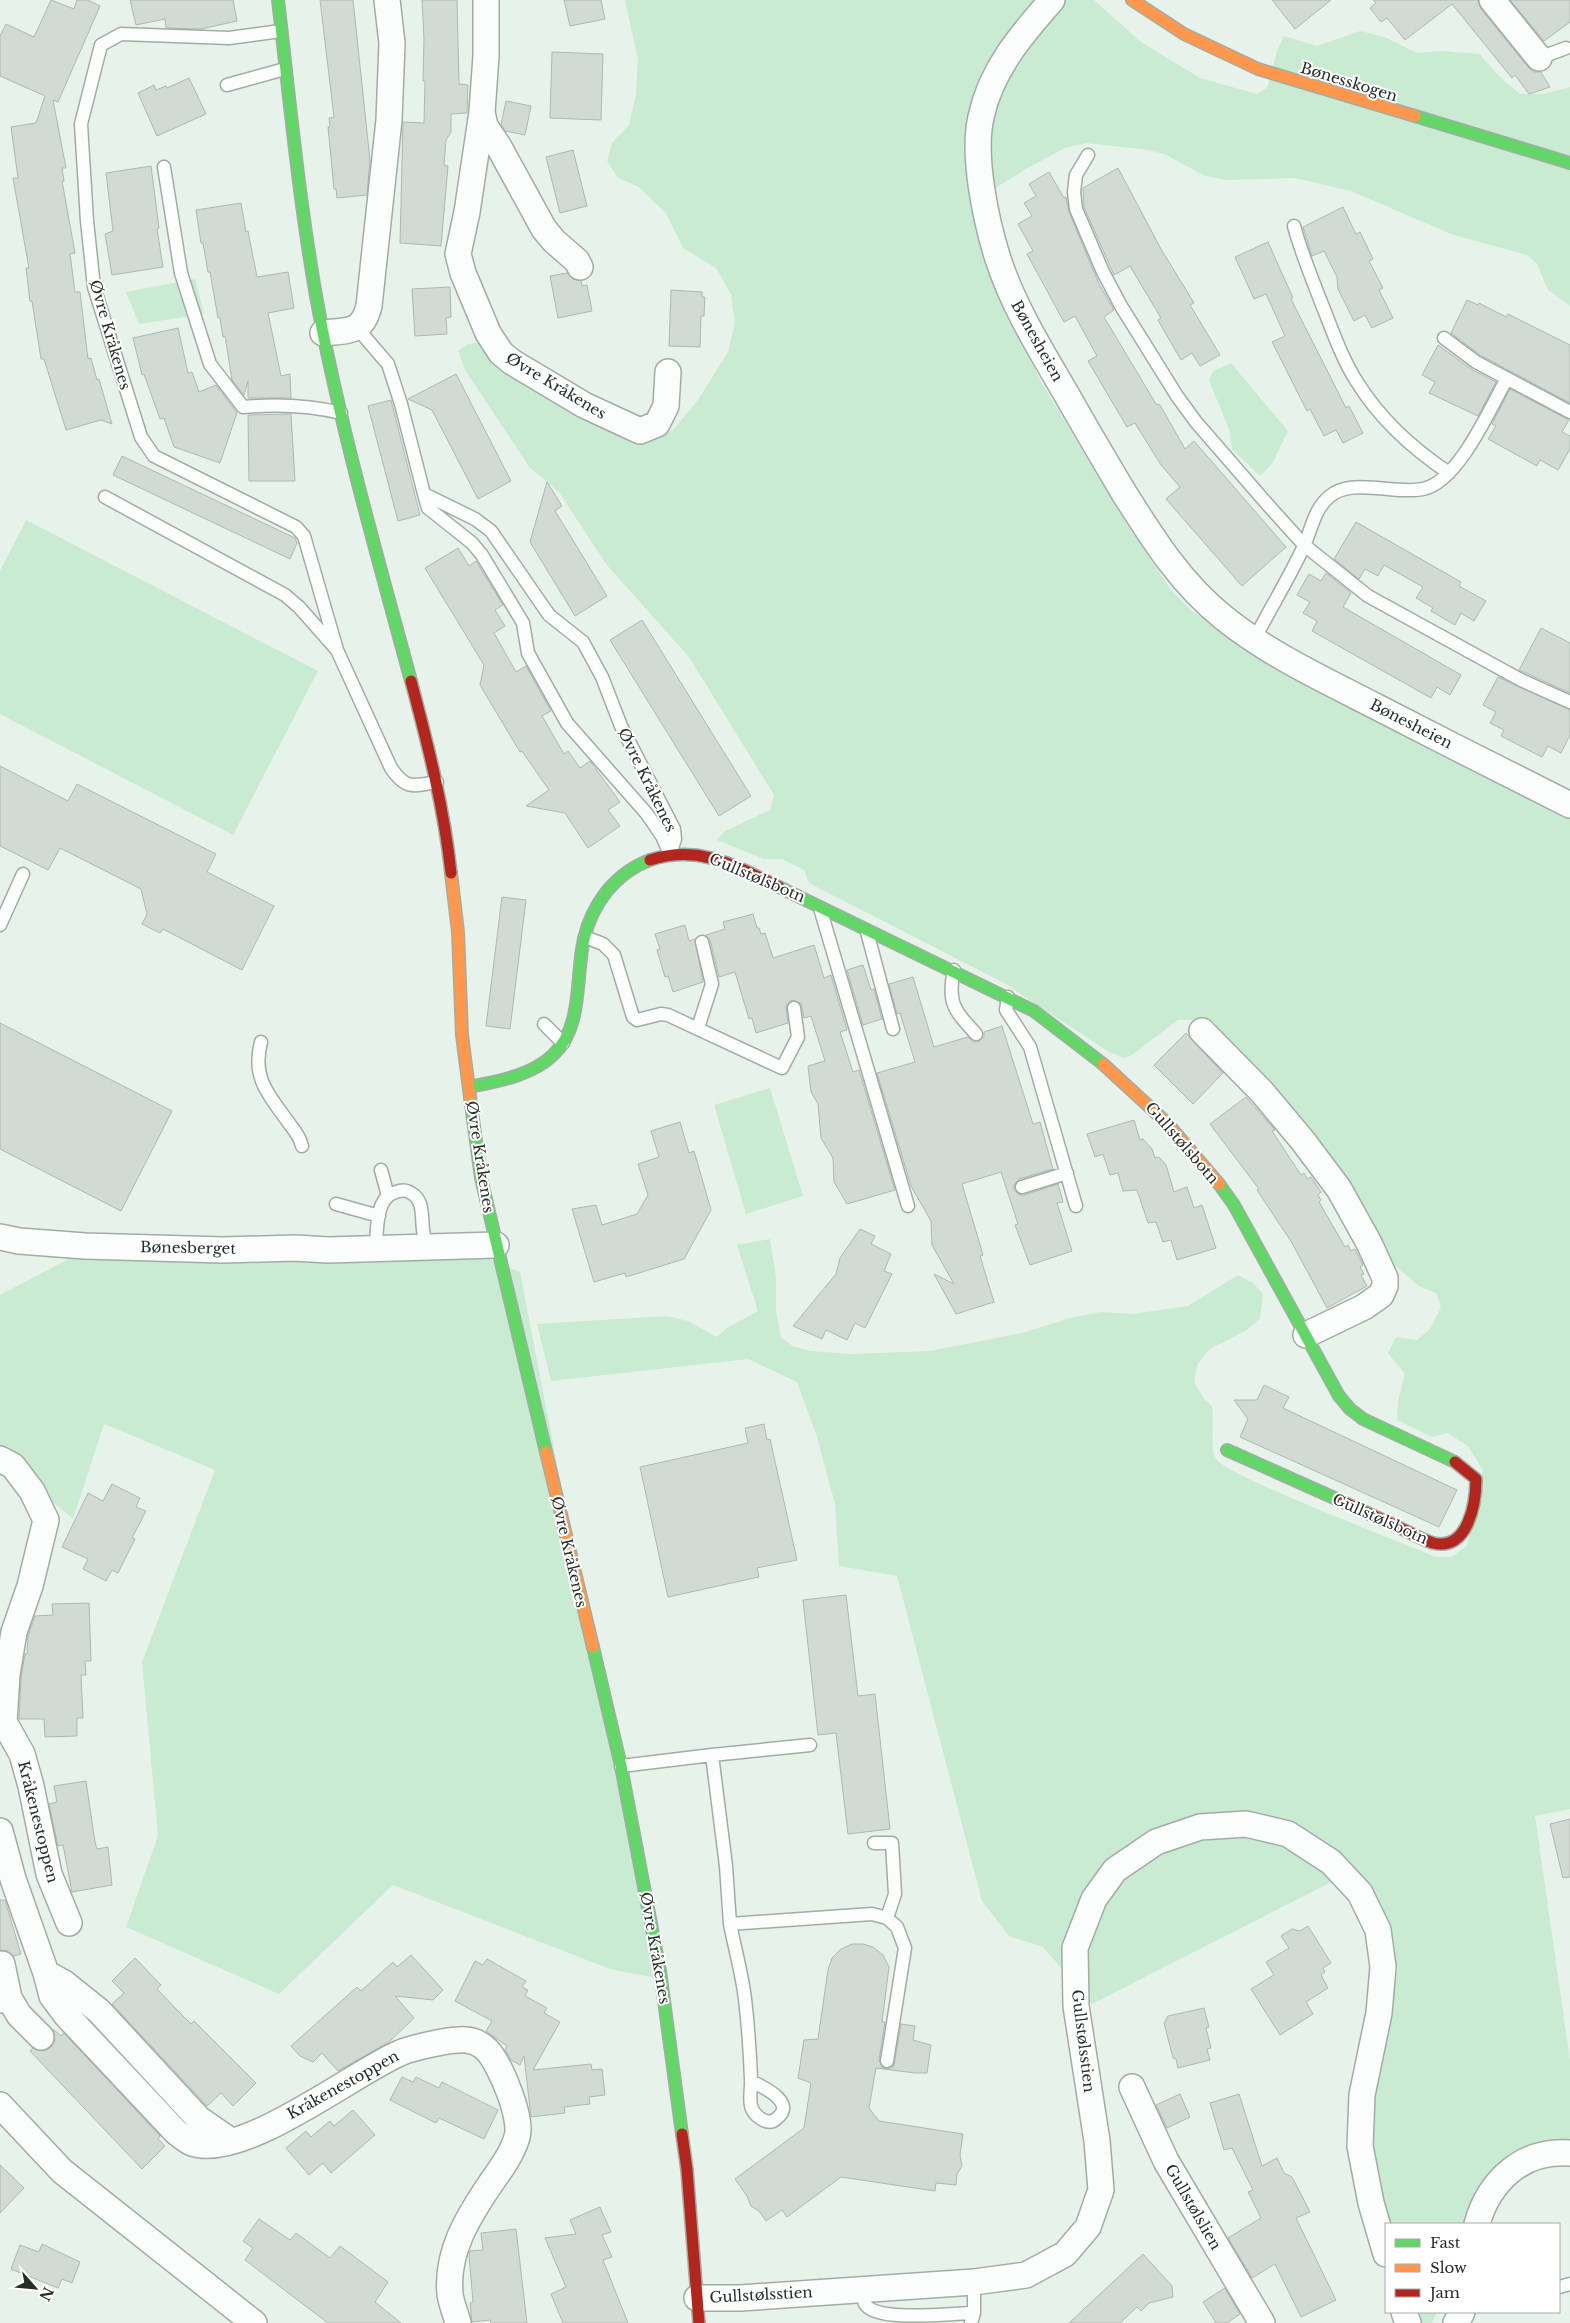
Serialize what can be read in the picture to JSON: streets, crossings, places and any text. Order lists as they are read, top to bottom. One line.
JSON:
{"streets":{"main road":["Bønesskogen","Øvre Kråkenes","Gullstølsbotn"],"street":["Bønesheien","Bønesberget","Kråkenestoppen","Gullstølsstien","Gullstølslien"]},"crossings":[["Øvre Kråkenes","Gullstølsbotn"],["Øvre Kråkenes","Bønesberget"],["Øvre Kråkenes","Gullstølsstien"]],"legend":["Fast","Slow","Jam"],"north":"bottom right"}
